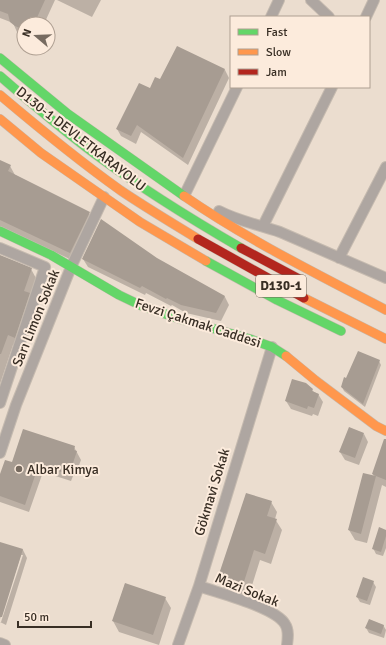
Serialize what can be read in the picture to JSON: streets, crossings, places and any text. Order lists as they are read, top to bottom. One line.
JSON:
{"streets":{"main road":["D130-1 DEVLETKARAYOLU","D130-1","Fevzi Çakmak Caddesi"],"street":["Sarı Limon Sokak","Gökmavi Sokak","Mazi Sokak"]},"crossings":[["Sarı Limon Sokak","Fevzi Çakmak Caddesi"],["Fevzi Çakmak Caddesi","Gökmavi Sokak"],["Gökmavi Sokak","Mazi Sokak"]],"places":["Albar Kimya"],"legend":["Fast","Slow","Jam"],"scale_bar":"50 m","north":"left"}
